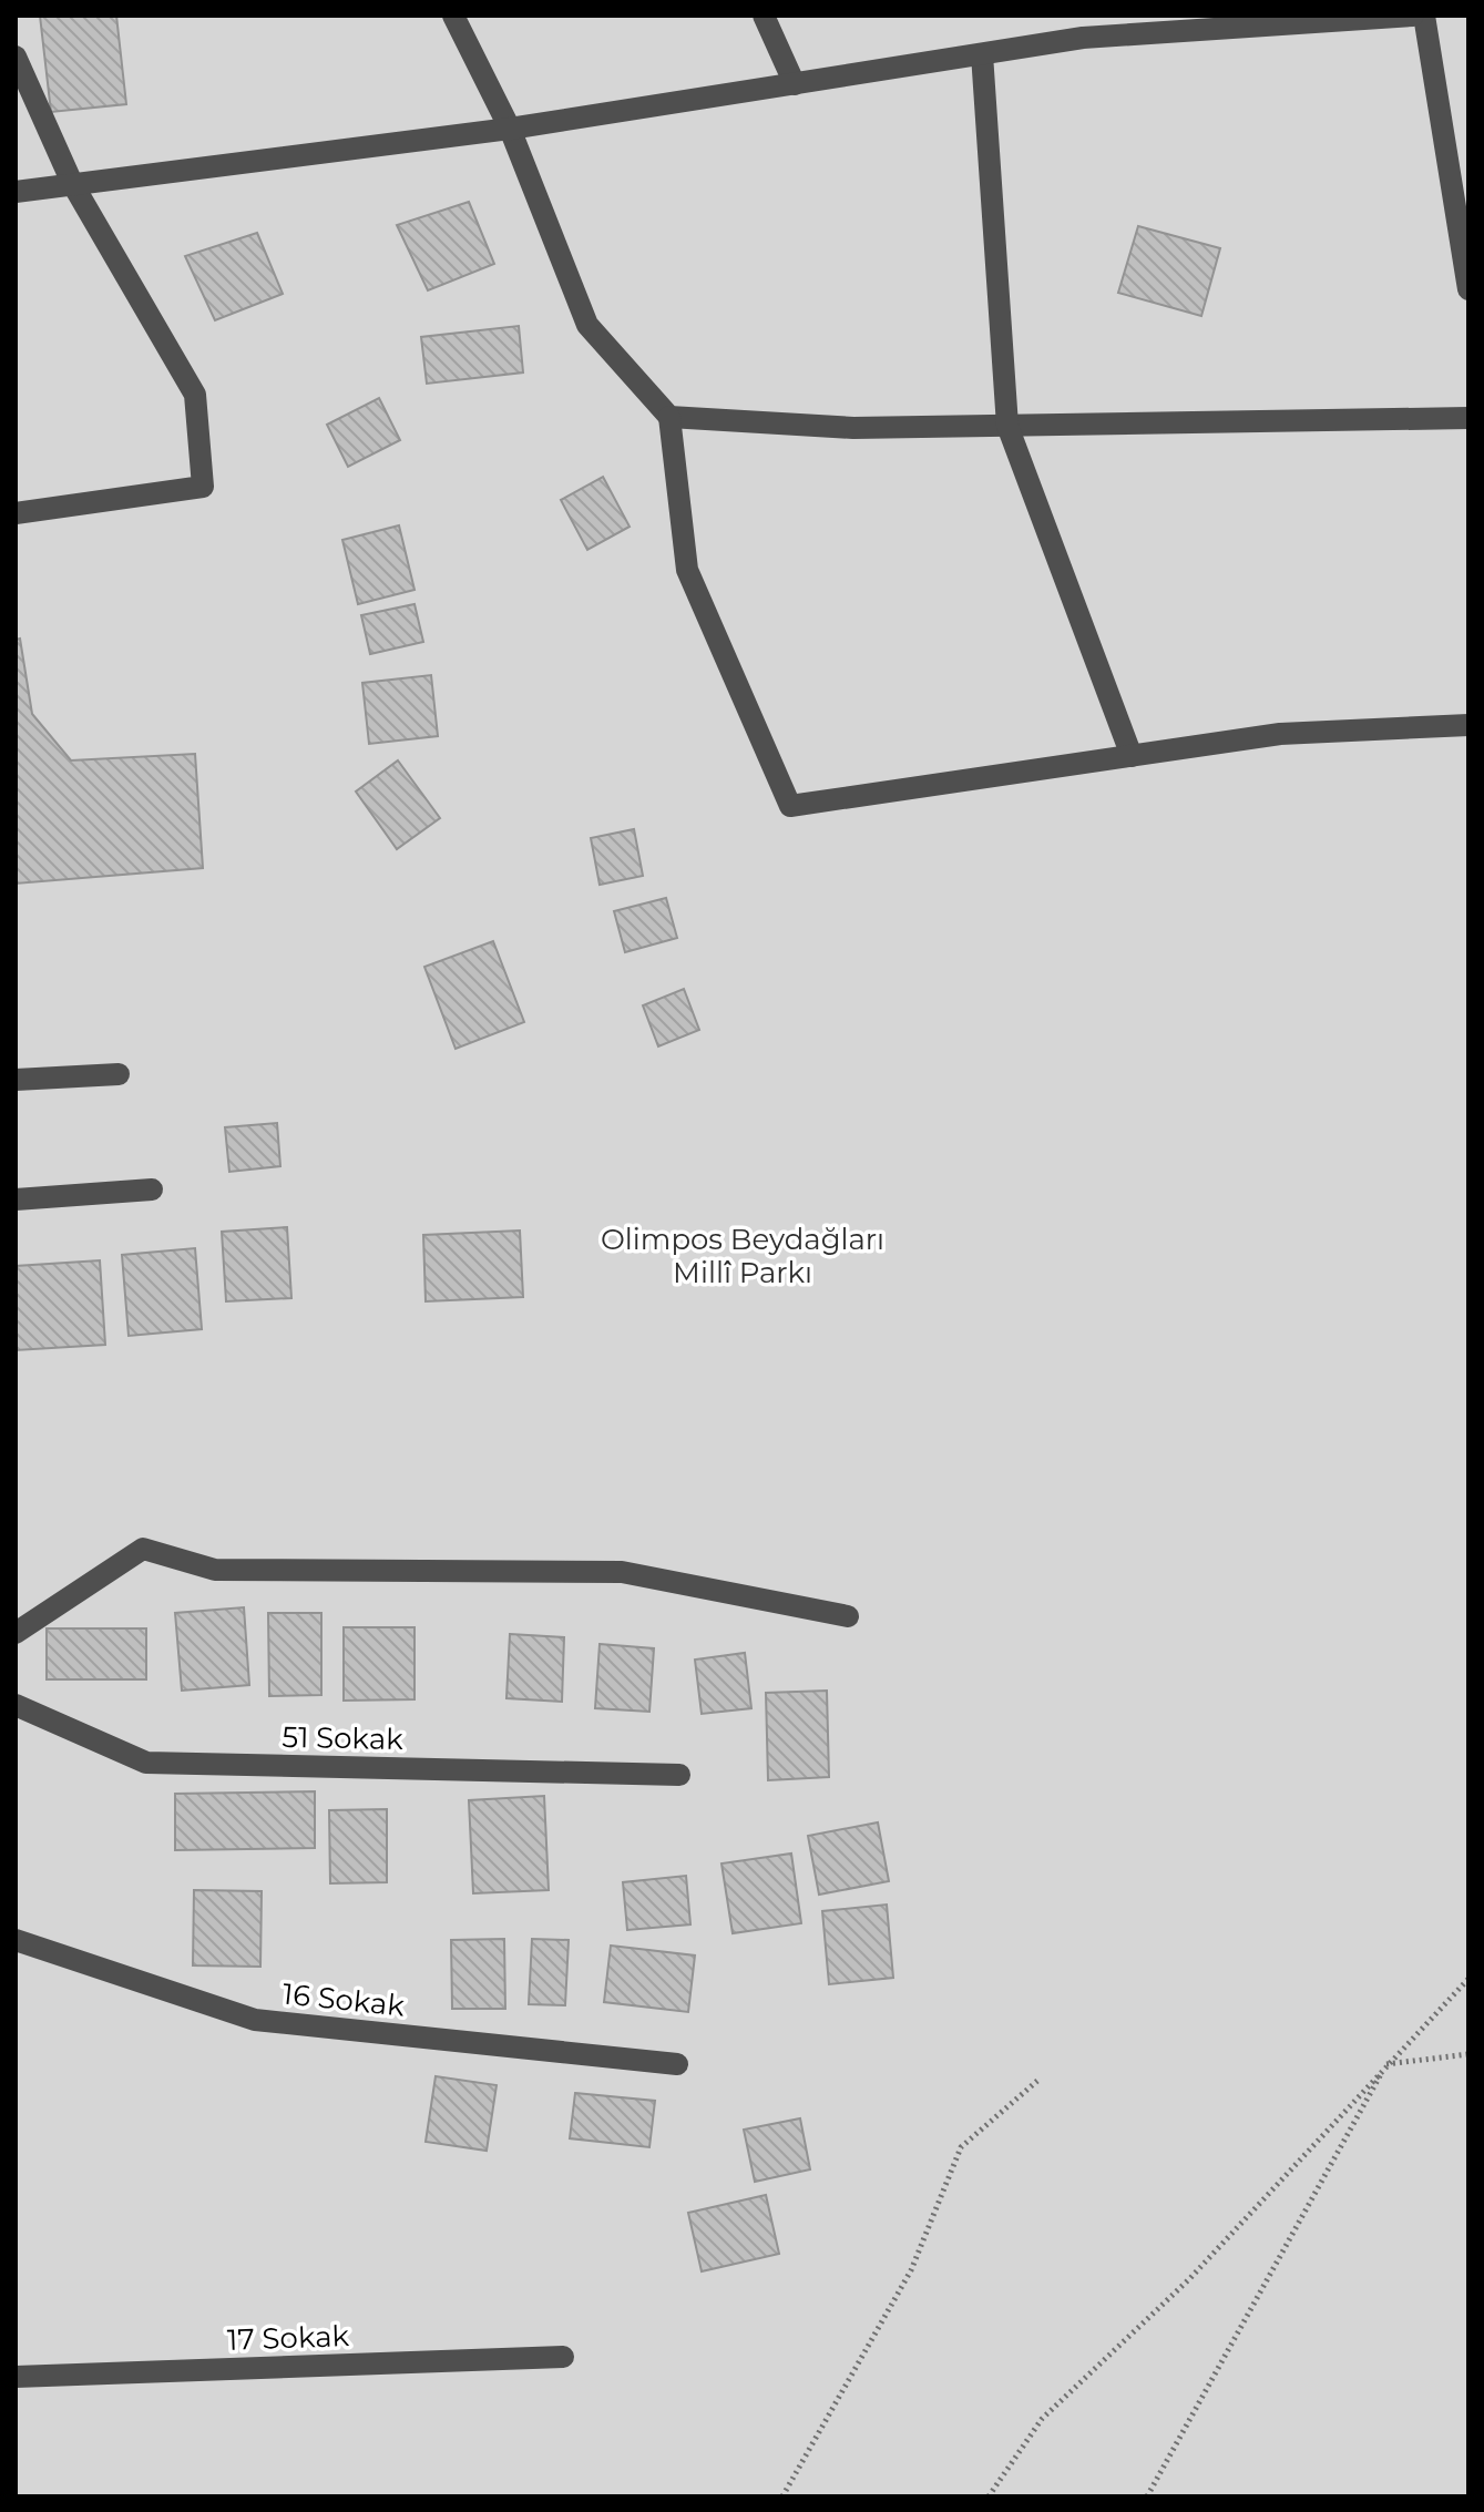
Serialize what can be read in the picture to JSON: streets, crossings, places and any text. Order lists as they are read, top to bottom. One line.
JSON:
{"streets":{"street":["51 Sokak","16 Sokak","17 Sokak"]},"parks":["Olimpos Beydağları Millî Parkı"]}
